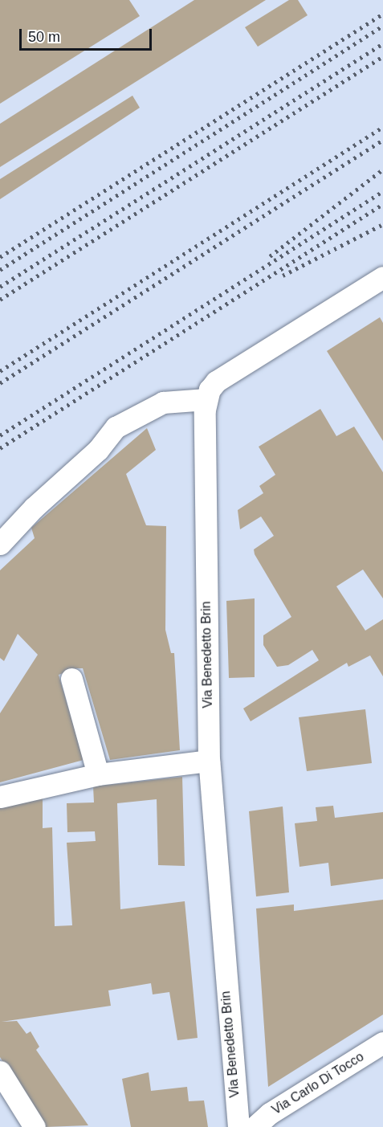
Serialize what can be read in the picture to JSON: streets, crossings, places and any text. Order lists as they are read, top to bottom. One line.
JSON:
{"streets":{"street":["Via Benedetto Brin","Via Carlo Di Tocco"]},"scale_bar":"50 m"}
